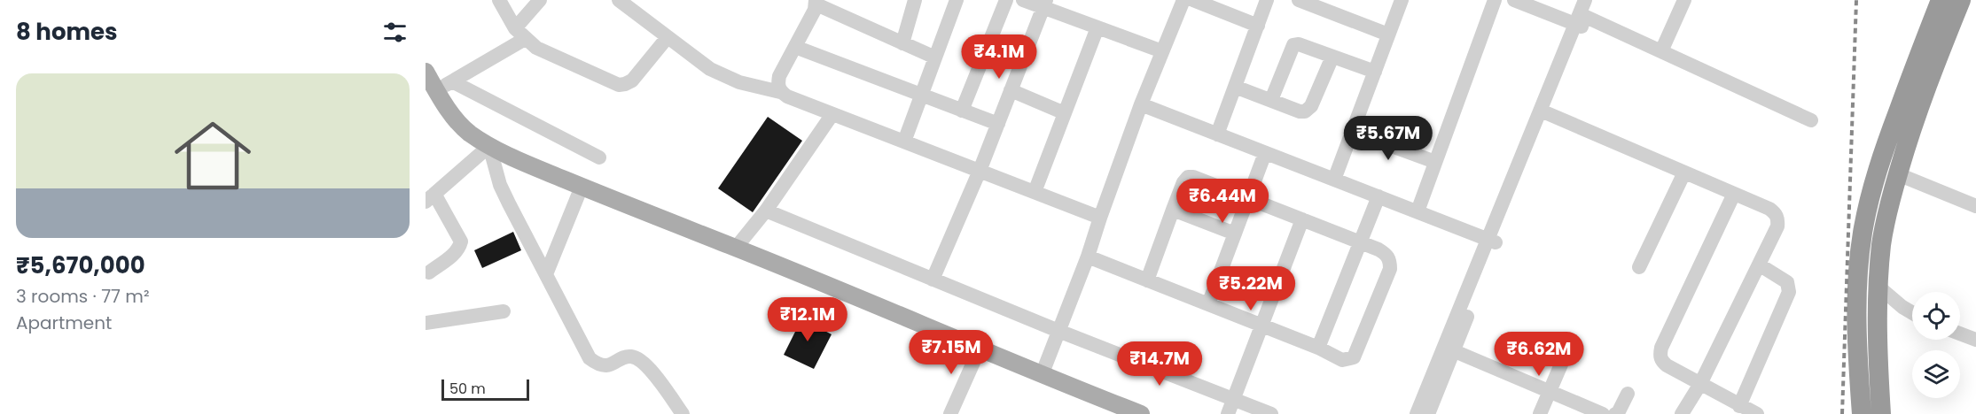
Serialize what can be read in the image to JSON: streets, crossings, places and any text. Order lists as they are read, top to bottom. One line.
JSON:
{"scale_bar":"50 m","page":{"heading":"8 homes","price":["₹4.1M","₹5.67M","₹6.44M","₹5.22M","₹12.1M","₹7.15M","₹6.62M","₹14.7M"],"list":[{"name":"₹5,670,000","note":"3 rooms · 77 m² · Apartment"}],"scale":"50 m"}}
